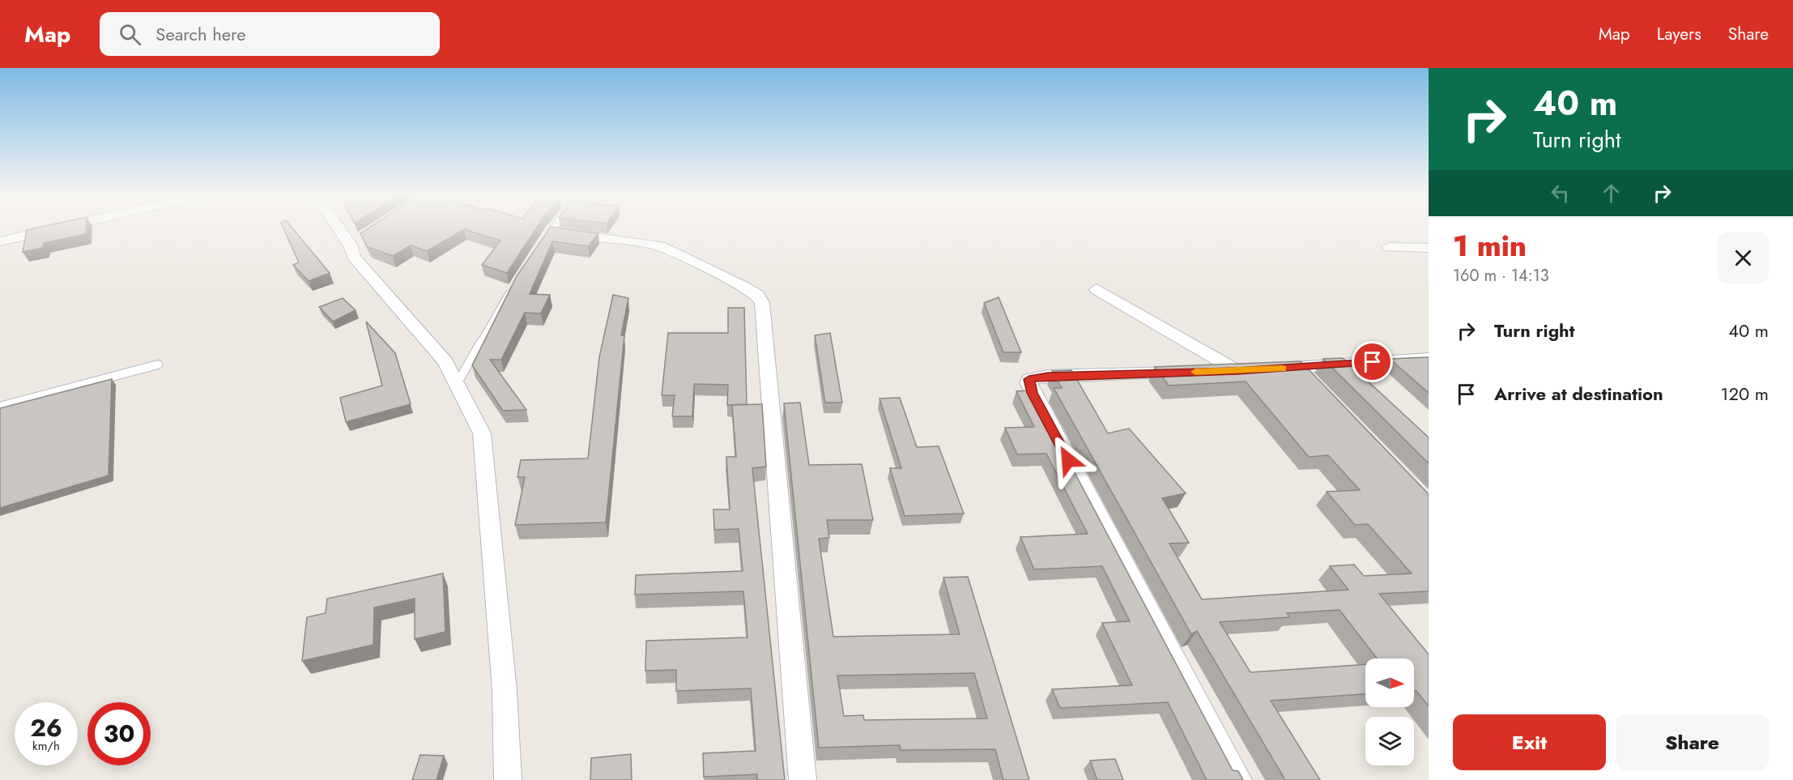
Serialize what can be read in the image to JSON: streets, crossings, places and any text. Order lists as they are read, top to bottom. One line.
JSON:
{"north":"right","page":{"header":"Map","search":"Search here","nav":["Map","Layers","Share"],"turn":["40 m","Turn right"],"heading":["1 min","160 m · 14:13"],"list":[{"name":"Turn right","value":"40 m"},{"name":"Arrive at destination","value":"120 m"}],"speed":"26 km/h","limit":"30","buttons":["Exit","Share"]}}
